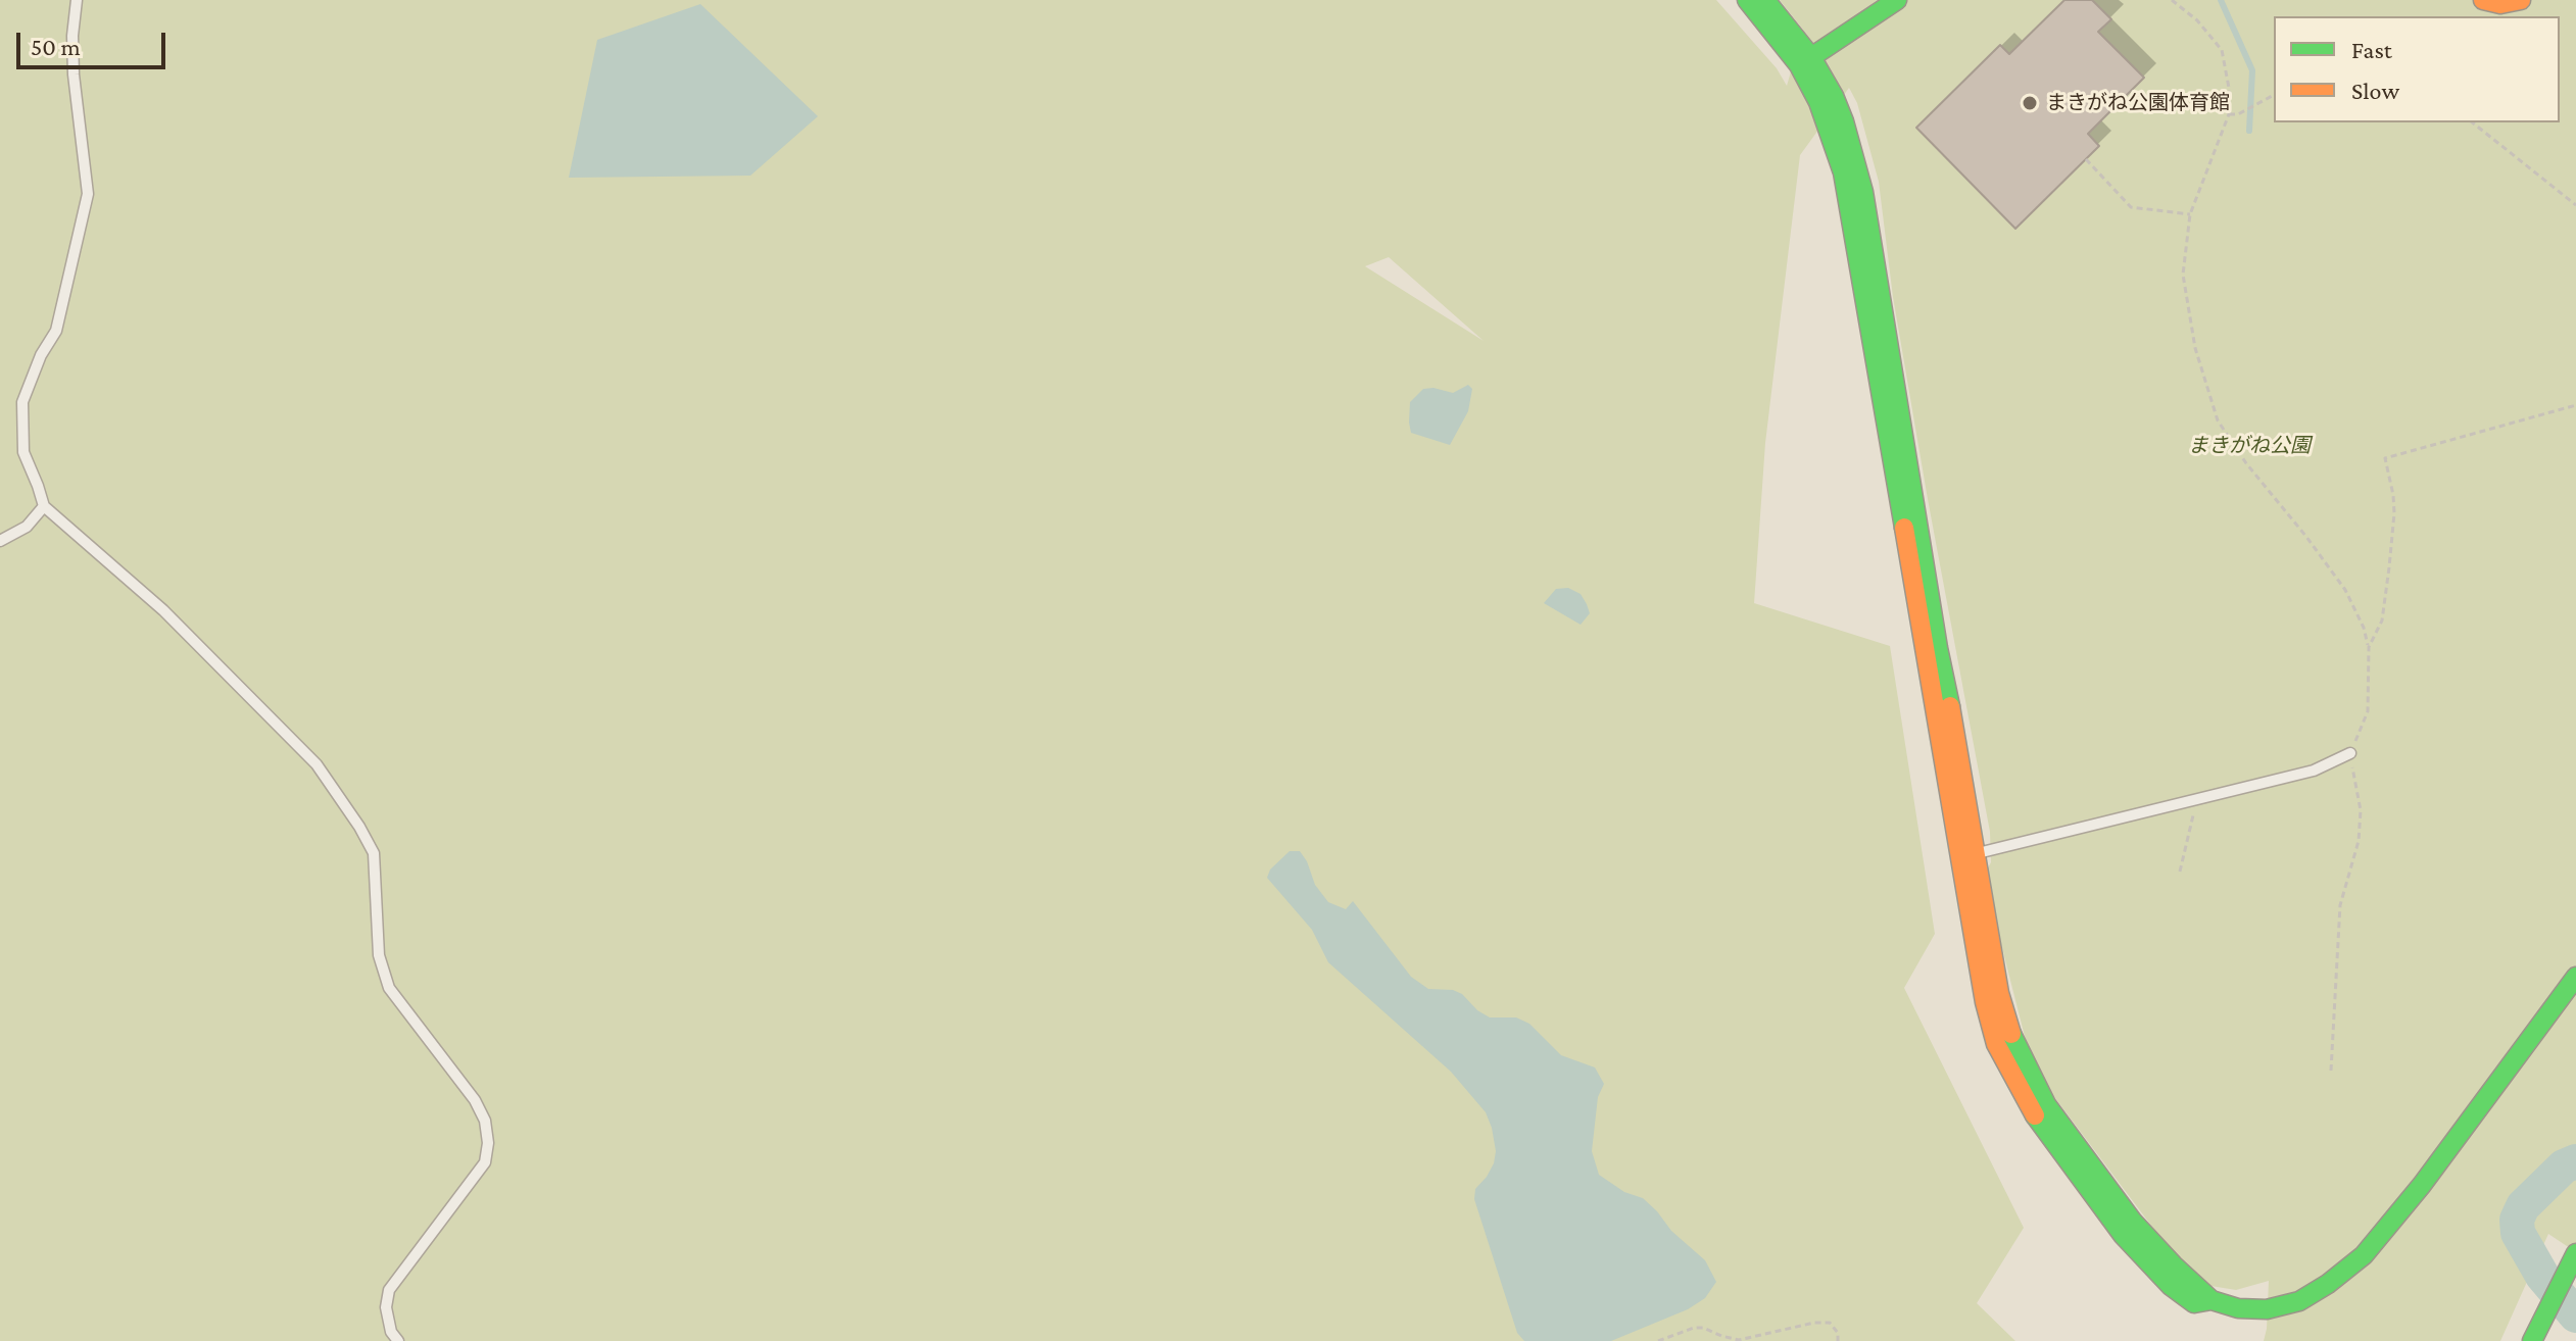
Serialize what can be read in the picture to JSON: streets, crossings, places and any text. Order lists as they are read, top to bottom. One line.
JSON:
{"parks":["まきがね公園"],"places":["まきがね公園体育館"],"legend":["Fast","Slow"],"scale_bar":"50 m"}
